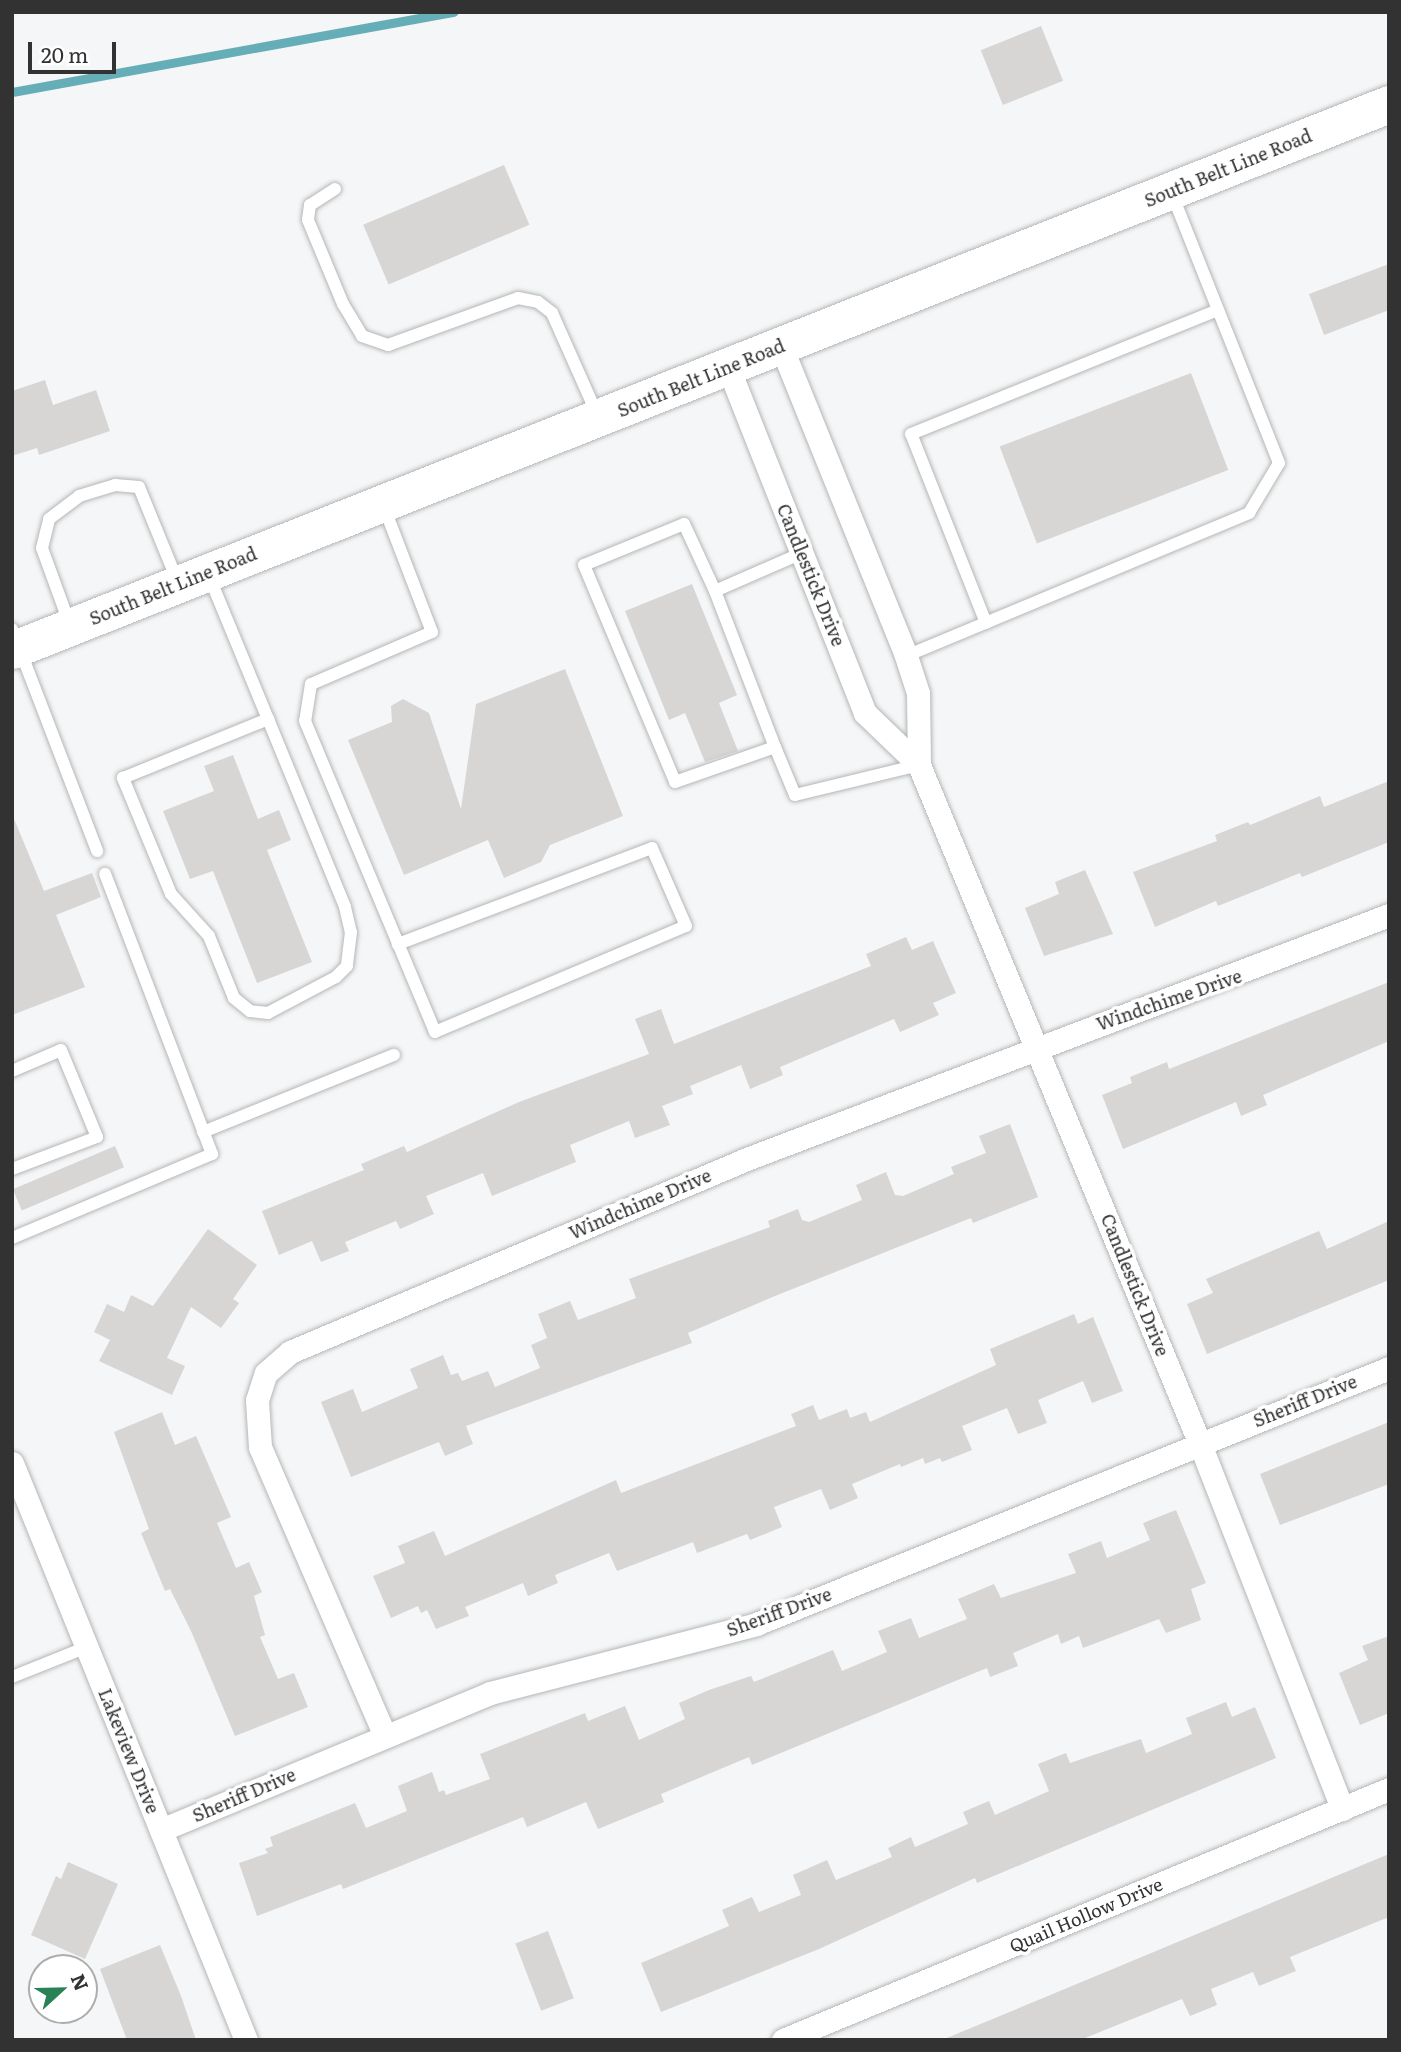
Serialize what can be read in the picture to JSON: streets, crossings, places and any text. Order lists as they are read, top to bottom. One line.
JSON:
{"streets":{"main road":["South Belt Line Road"],"street":["Candlestick Drive","Windchime Drive","Sheriff Drive","Lakeview Drive","Quail Hollow Drive"]},"crossings":[["South Belt Line Road","Candlestick Drive"],["Candlestick Drive","Windchime Drive"],["Candlestick Drive","Sheriff Drive"],["Candlestick Drive","Quail Hollow Drive"],["Windchime Drive","Sheriff Drive"],["Sheriff Drive","Lakeview Drive"]],"scale_bar":"20 m","north":"right"}
